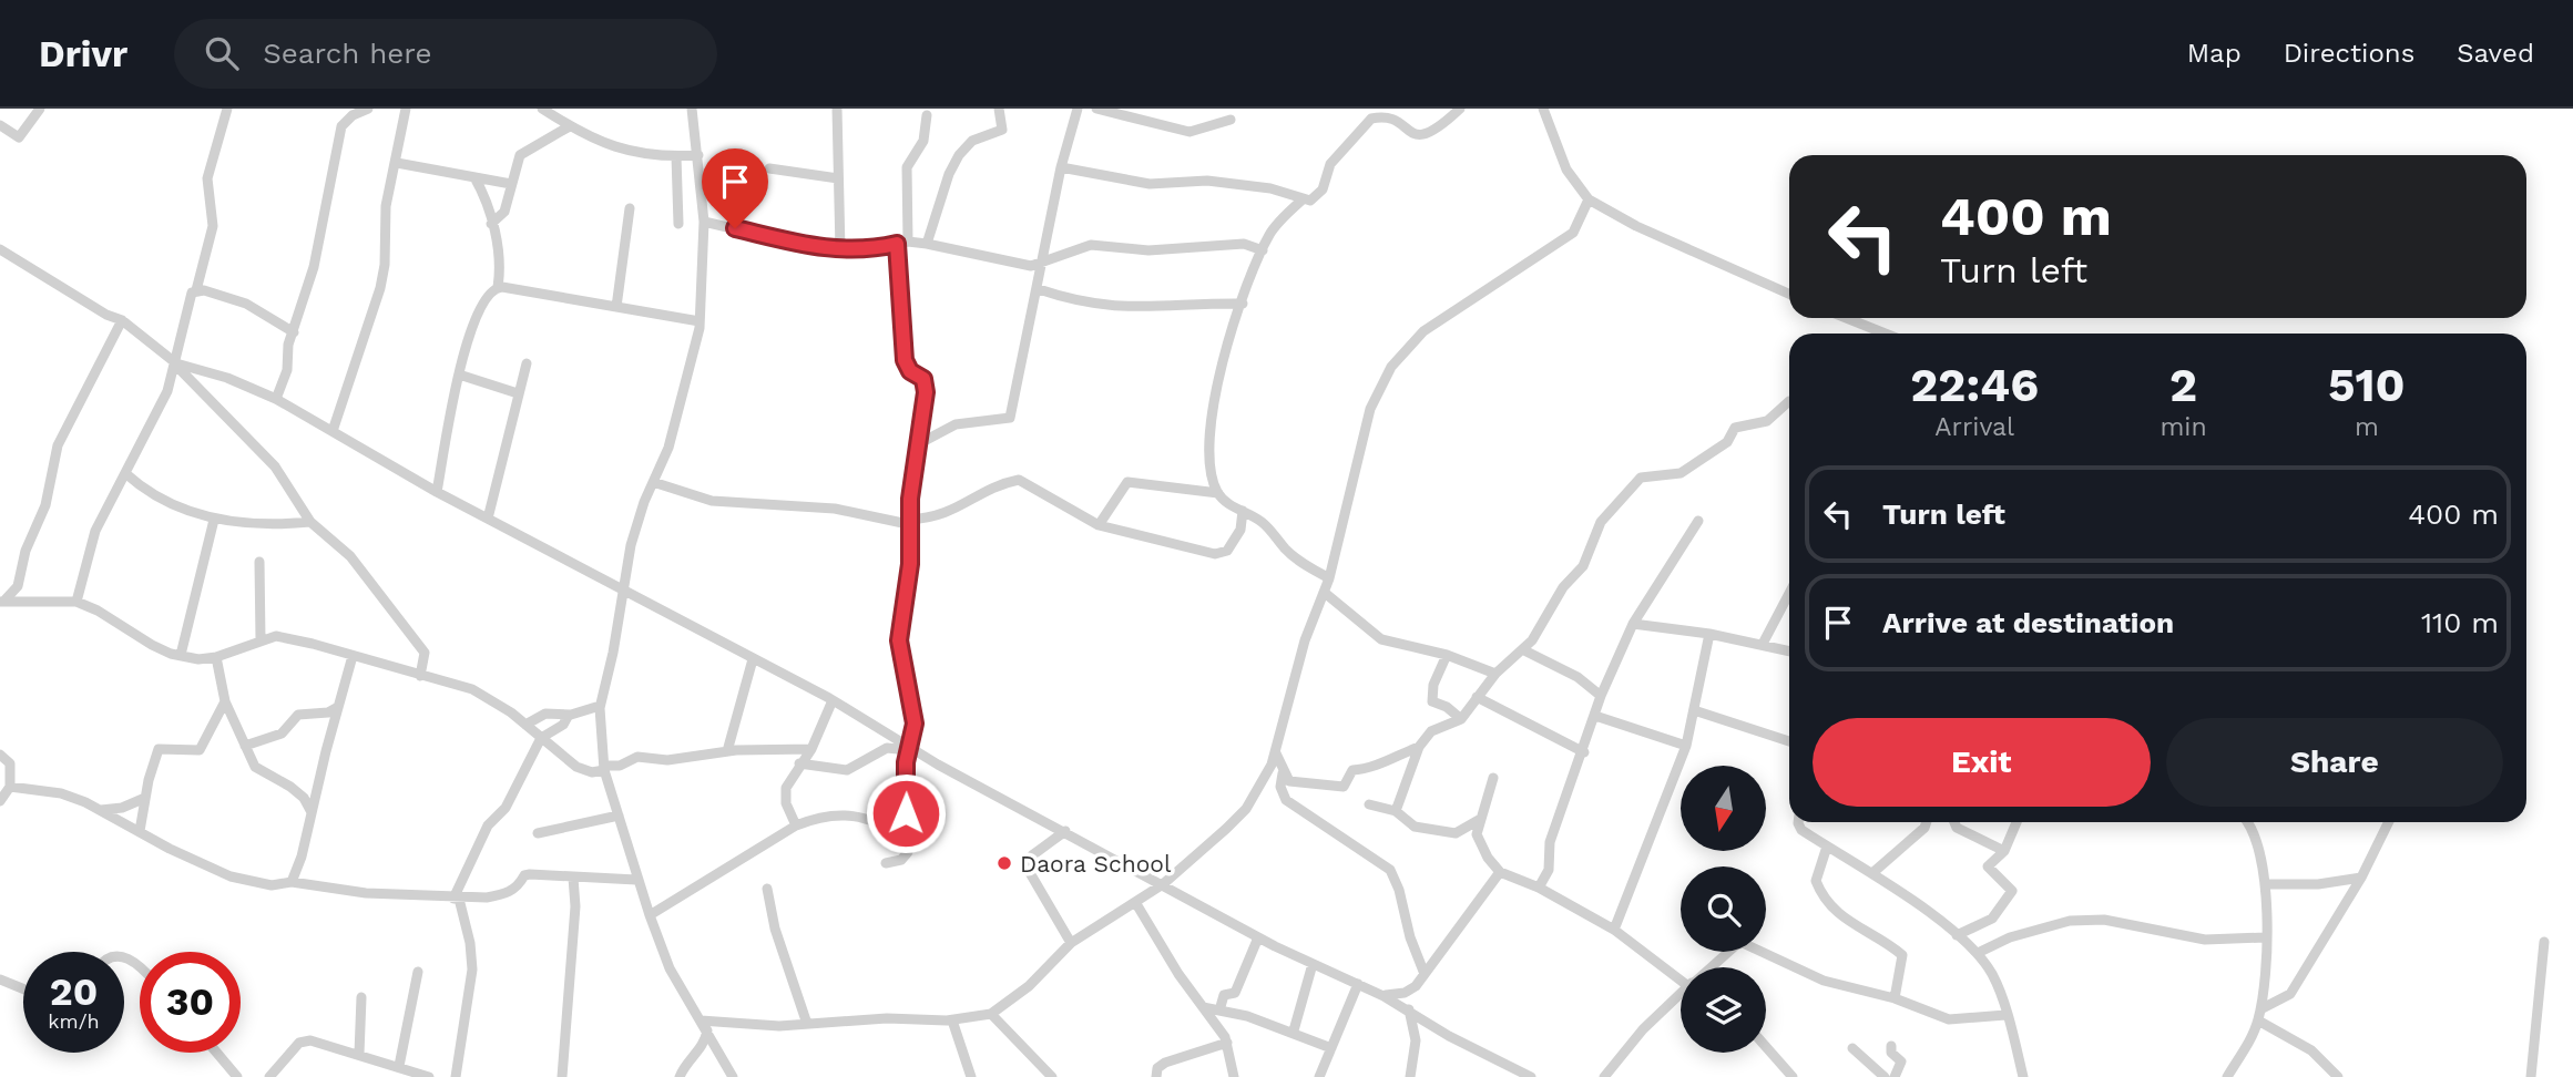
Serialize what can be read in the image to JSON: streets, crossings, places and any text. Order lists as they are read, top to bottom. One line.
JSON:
{"places":["Daora School"],"north":"bottom","page":{"header":"Drivr","search":"Search here","nav":["Map","Directions","Saved"],"turn":["400 m","Turn left"],"eta":["22:46","Arrival","2","min","510","m"],"list":[{"name":"Turn left","value":"400 m"},{"name":"Arrive at destination","value":"110 m"}],"buttons":["Exit","Share"],"speed":"20 km/h","limit":"30"}}
